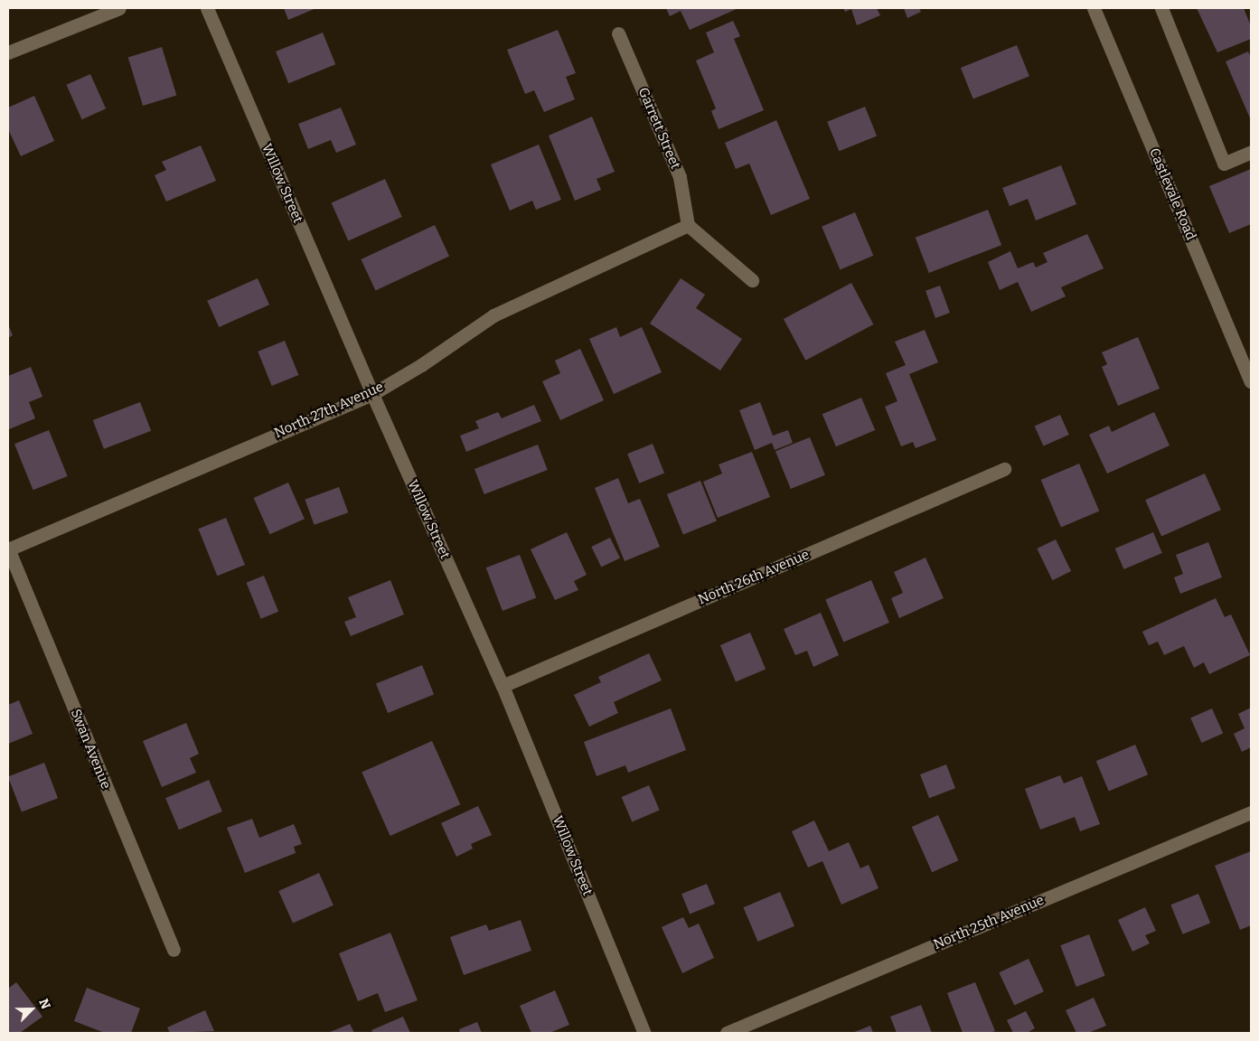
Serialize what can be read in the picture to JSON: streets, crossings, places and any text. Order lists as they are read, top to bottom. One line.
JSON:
{"streets":{"street":["Garrett Street","Willow Street","Castlevale Road","North 27th Avenue","North 26th Avenue","Swan Avenue","North 25th Avenue"]},"crossings":[["Garrett Street","North 27th Avenue"],["Willow Street","North 27th Avenue"],["Willow Street","North 26th Avenue"],["North 27th Avenue","Swan Avenue"]],"north":"top right"}
